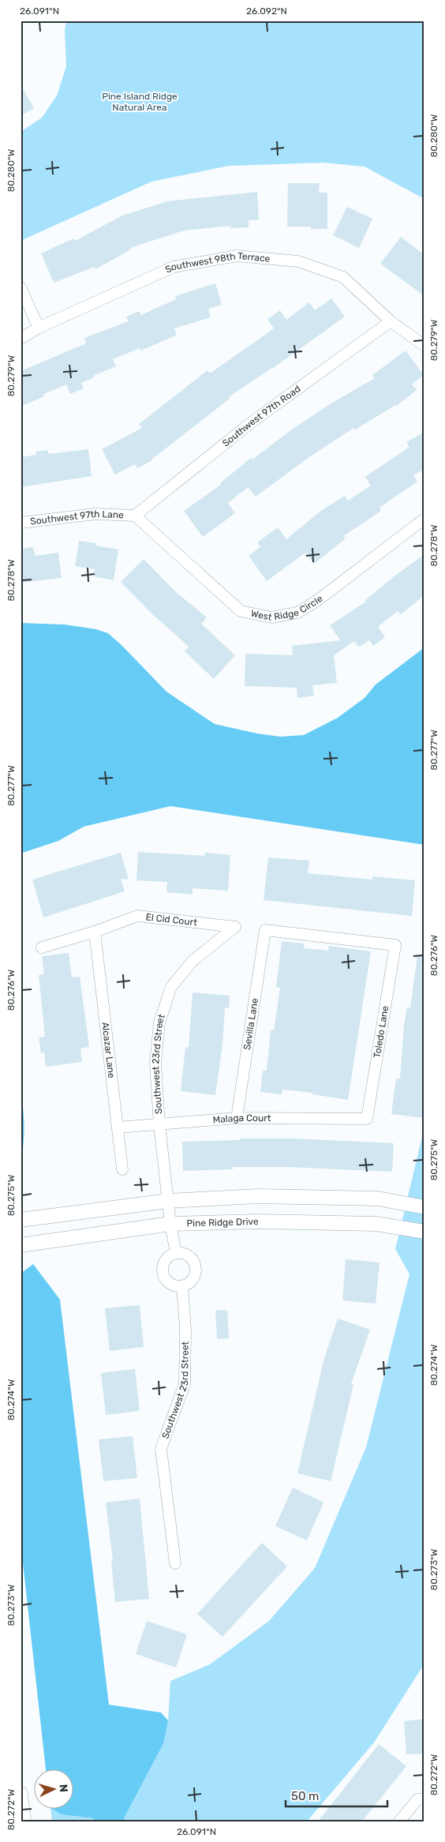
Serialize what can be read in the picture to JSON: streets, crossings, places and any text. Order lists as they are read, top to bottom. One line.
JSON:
{"streets":{"street":["Southwest 98th Terrace","Southwest 97th Road","Southwest 97th Lane","West Ridge Circle","El Cid Court","Sevilla Lane","Toledo Lane","Alcazar Lane","Southwest 23rd Street","Malaga Court","Pine Ridge Drive"]},"crossings":[["Southwest 98th Terrace","Southwest 97th Road"],["Southwest 97th Road","Southwest 97th Lane"],["Southwest 97th Road","West Ridge Circle"],["Southwest 97th Lane","West Ridge Circle"],["El Cid Court","Alcazar Lane"],["El Cid Court","Southwest 23rd Street"],["Sevilla Lane","Toledo Lane"],["Sevilla Lane","Malaga Court"],["Toledo Lane","Malaga Court"],["Alcazar Lane","Malaga Court"],["Southwest 23rd Street","Malaga Court"],["Southwest 23rd Street","Pine Ridge Drive"]],"parks":["Pine Island Ridge Natural Area"],"scale_bar":"50 m","north":"right","coordinates":["26.091°N","26.092°N","80.280°W","80.279°W","80.278°W","80.277°W","80.276°W","80.275°W","80.274°W","80.273°W","80.272°W"]}
